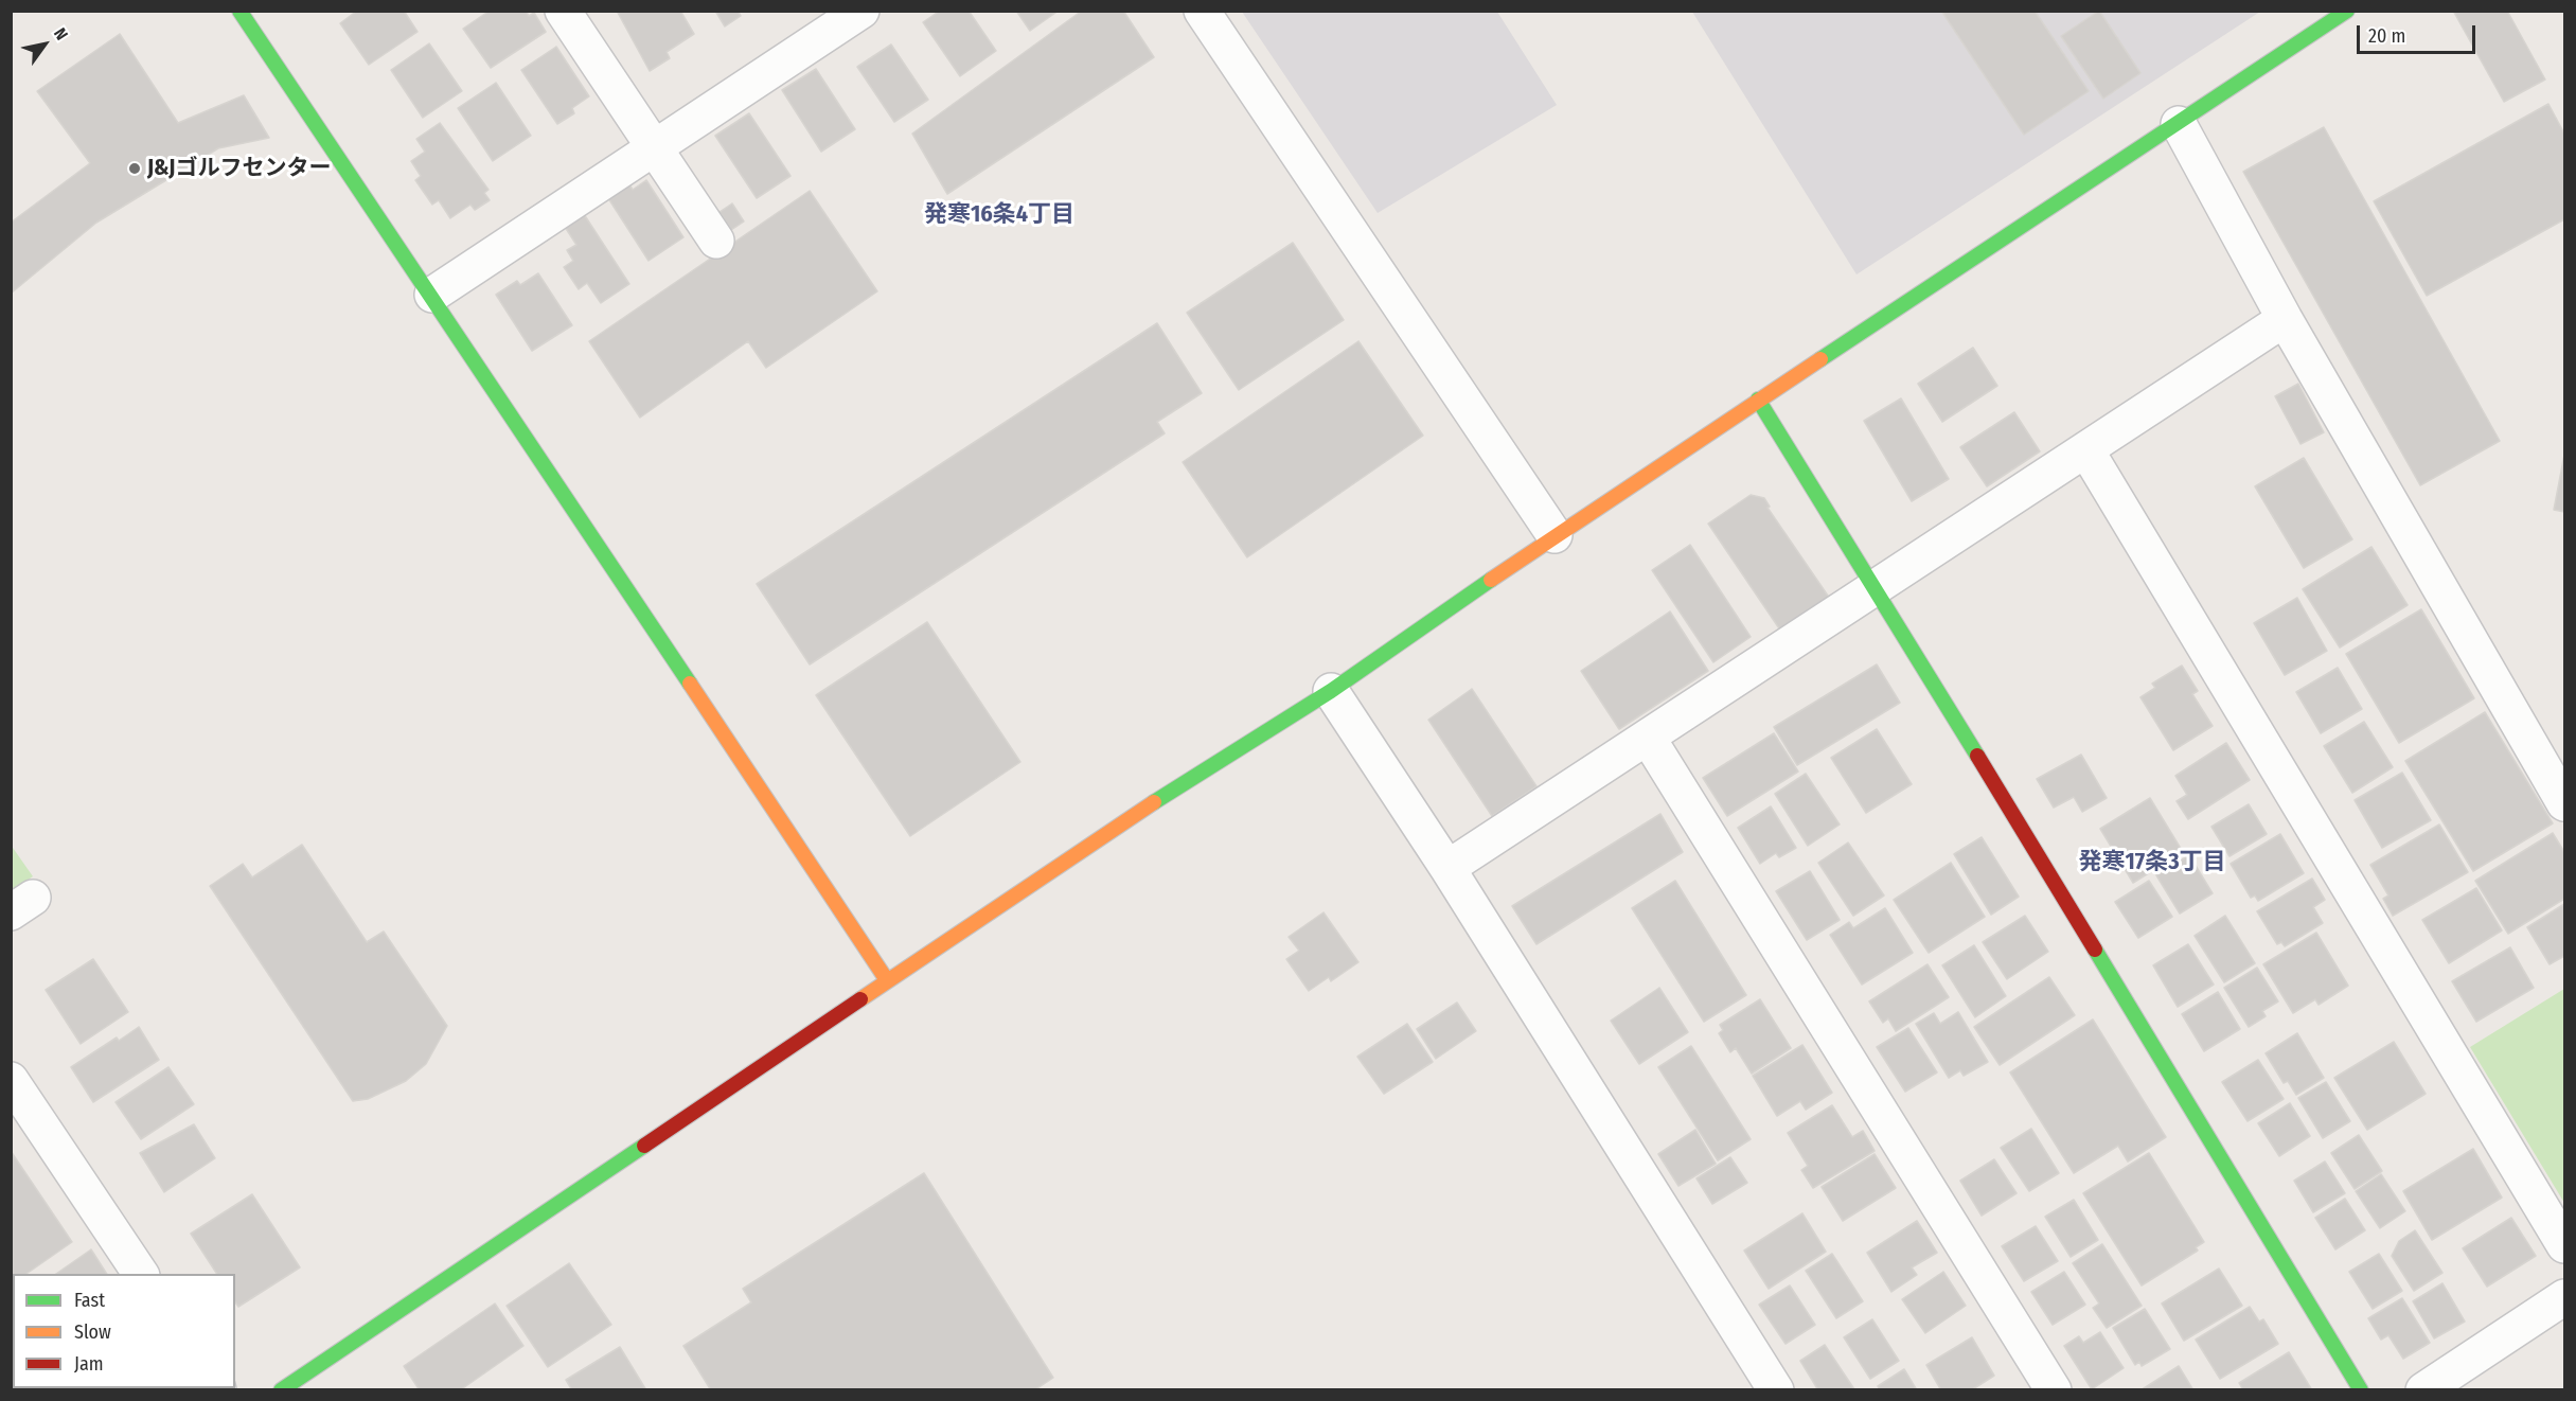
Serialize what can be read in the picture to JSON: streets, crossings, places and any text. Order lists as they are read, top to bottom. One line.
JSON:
{"districts":["発寒16条4丁目","発寒17条3丁目"],"places":["J&Jゴルフセンター"],"legend":["Fast","Slow","Jam"],"scale_bar":"20 m","north":"top right"}
